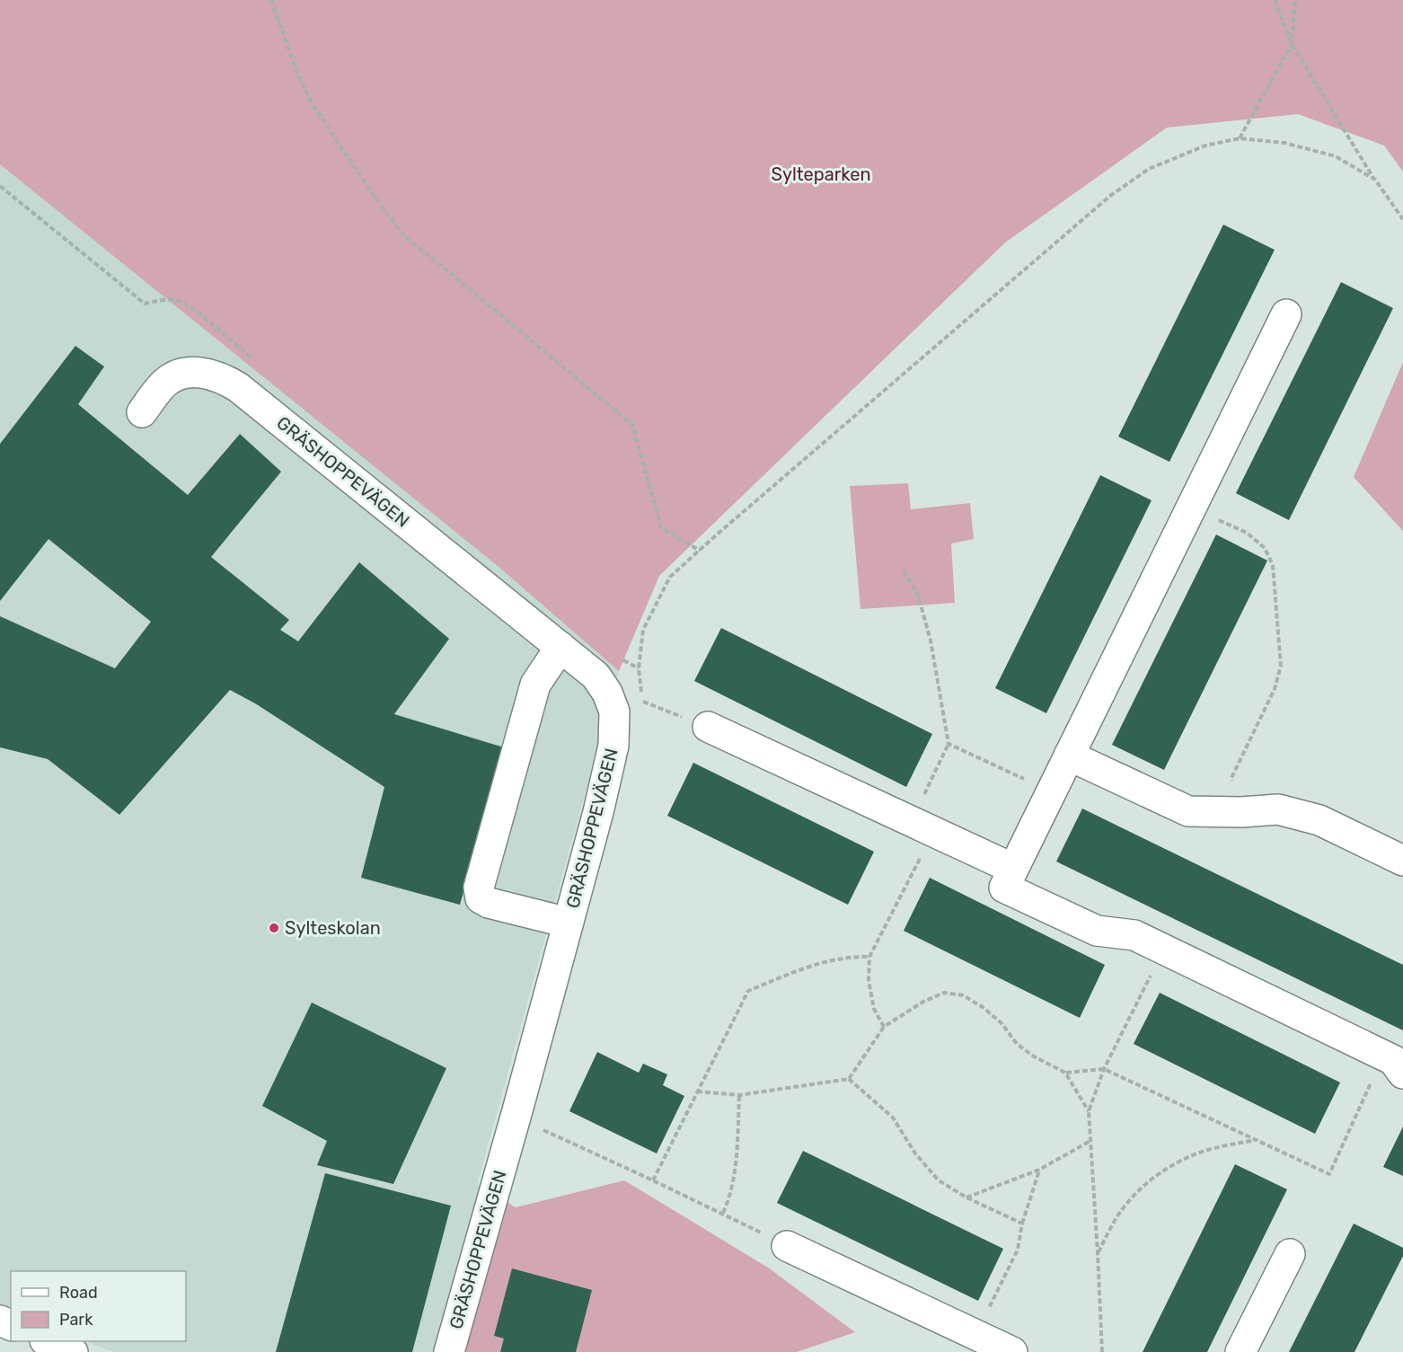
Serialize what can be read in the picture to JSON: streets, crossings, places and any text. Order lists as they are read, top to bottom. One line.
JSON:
{"streets":{"street":["GRÄSHOPPEVÄGEN"]},"parks":["Sylteparken"],"places":["Sylteskolan"],"legend":["Road","Park"]}
